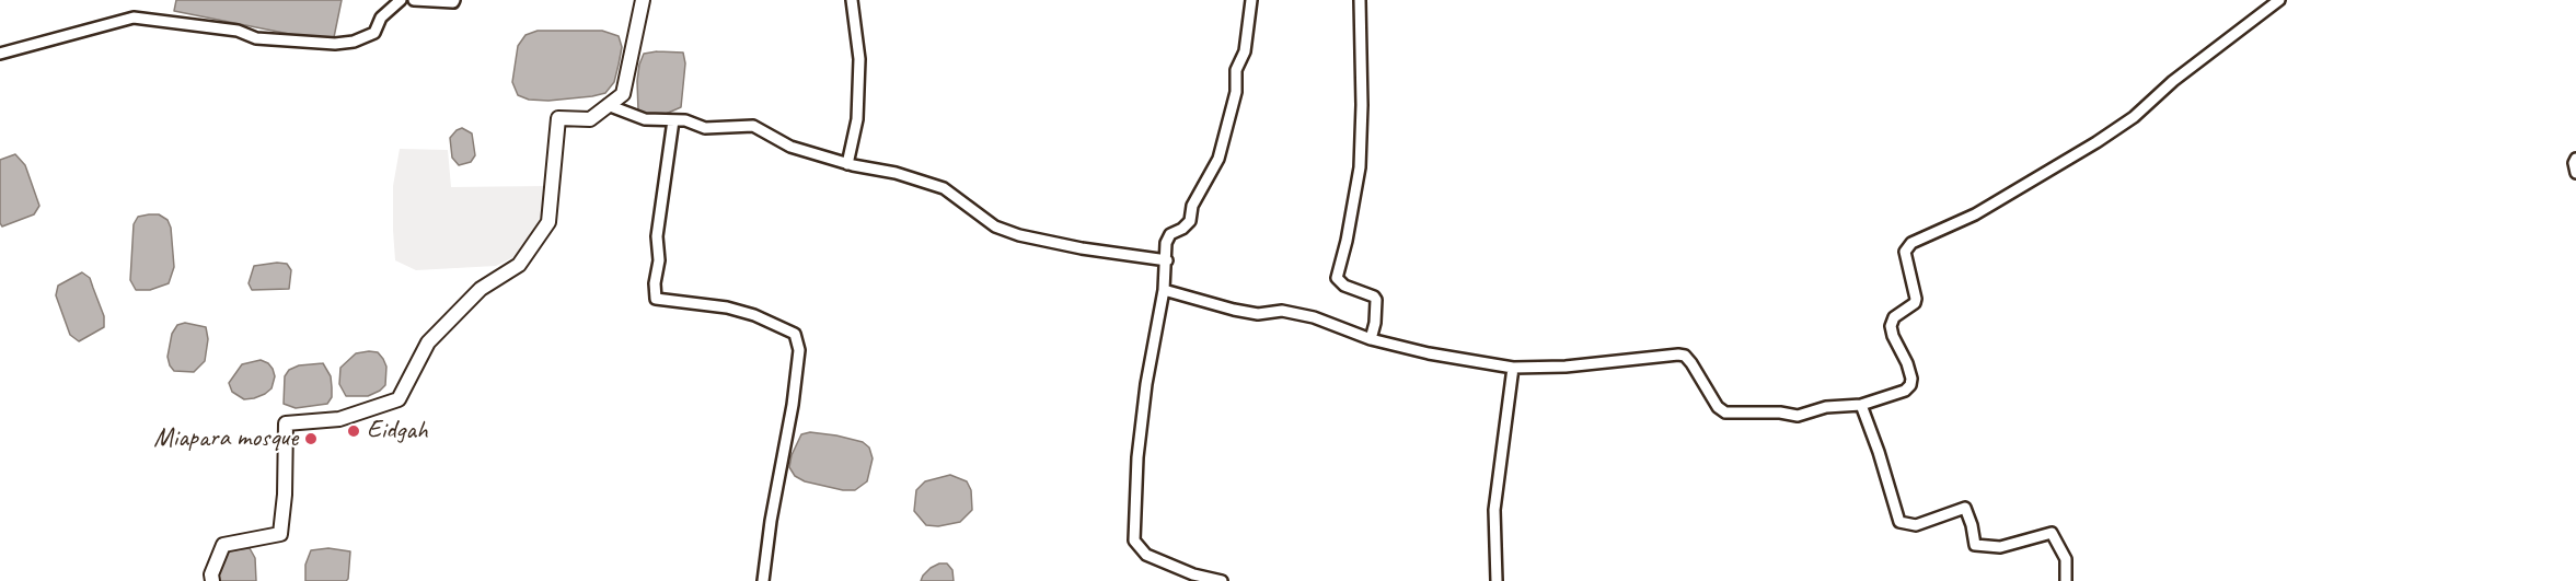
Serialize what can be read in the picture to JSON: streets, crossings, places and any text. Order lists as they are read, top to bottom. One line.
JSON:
{"places":["Eidgah","Miapara mosque"]}
